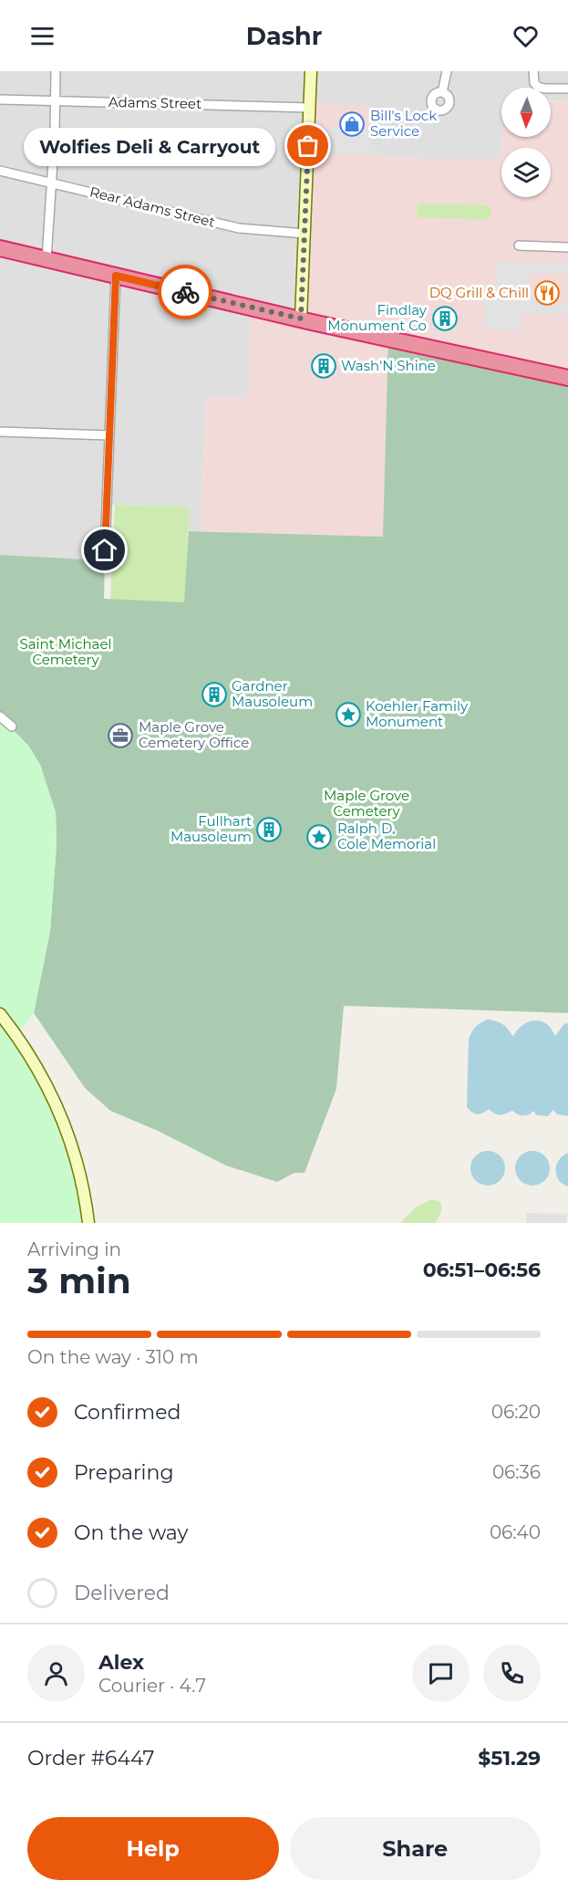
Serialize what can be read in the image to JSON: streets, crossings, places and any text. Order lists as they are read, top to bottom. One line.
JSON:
{"streets":{"street":["Adams Street","Rear Adams Street"]},"parks":["Saint Michael Cemetery","Maple Grove Cemetery"],"places":{"shop":["Bill's Lock Service"],"other":["Wolfies Deli & Carryout"],"restaurant":["DQ Grill & Chill"],"building":["Findlay Monument Co","Wash'N Shine","Gardner Mausoleum","Fullhart Mausoleum"],"place":["Koehler Family Monument","Ralph D. Cole Memorial"],"office":["Maple Grove Cemetery Office"]},"north":"bottom","page":{"header":"Dashr","bubble":"Wolfies Deli & Carryout","heading":["3 min","Arriving in","06:51–06:56"],"panel":["Alex","Courier · 4.7","Order #6447","$51.29"],"bar":"On the way · 310 m","list":[["Confirmed","06:20"],["Preparing","06:36"],["On the way","06:40"],"Delivered"],"buttons":["Help","Share"]}}
